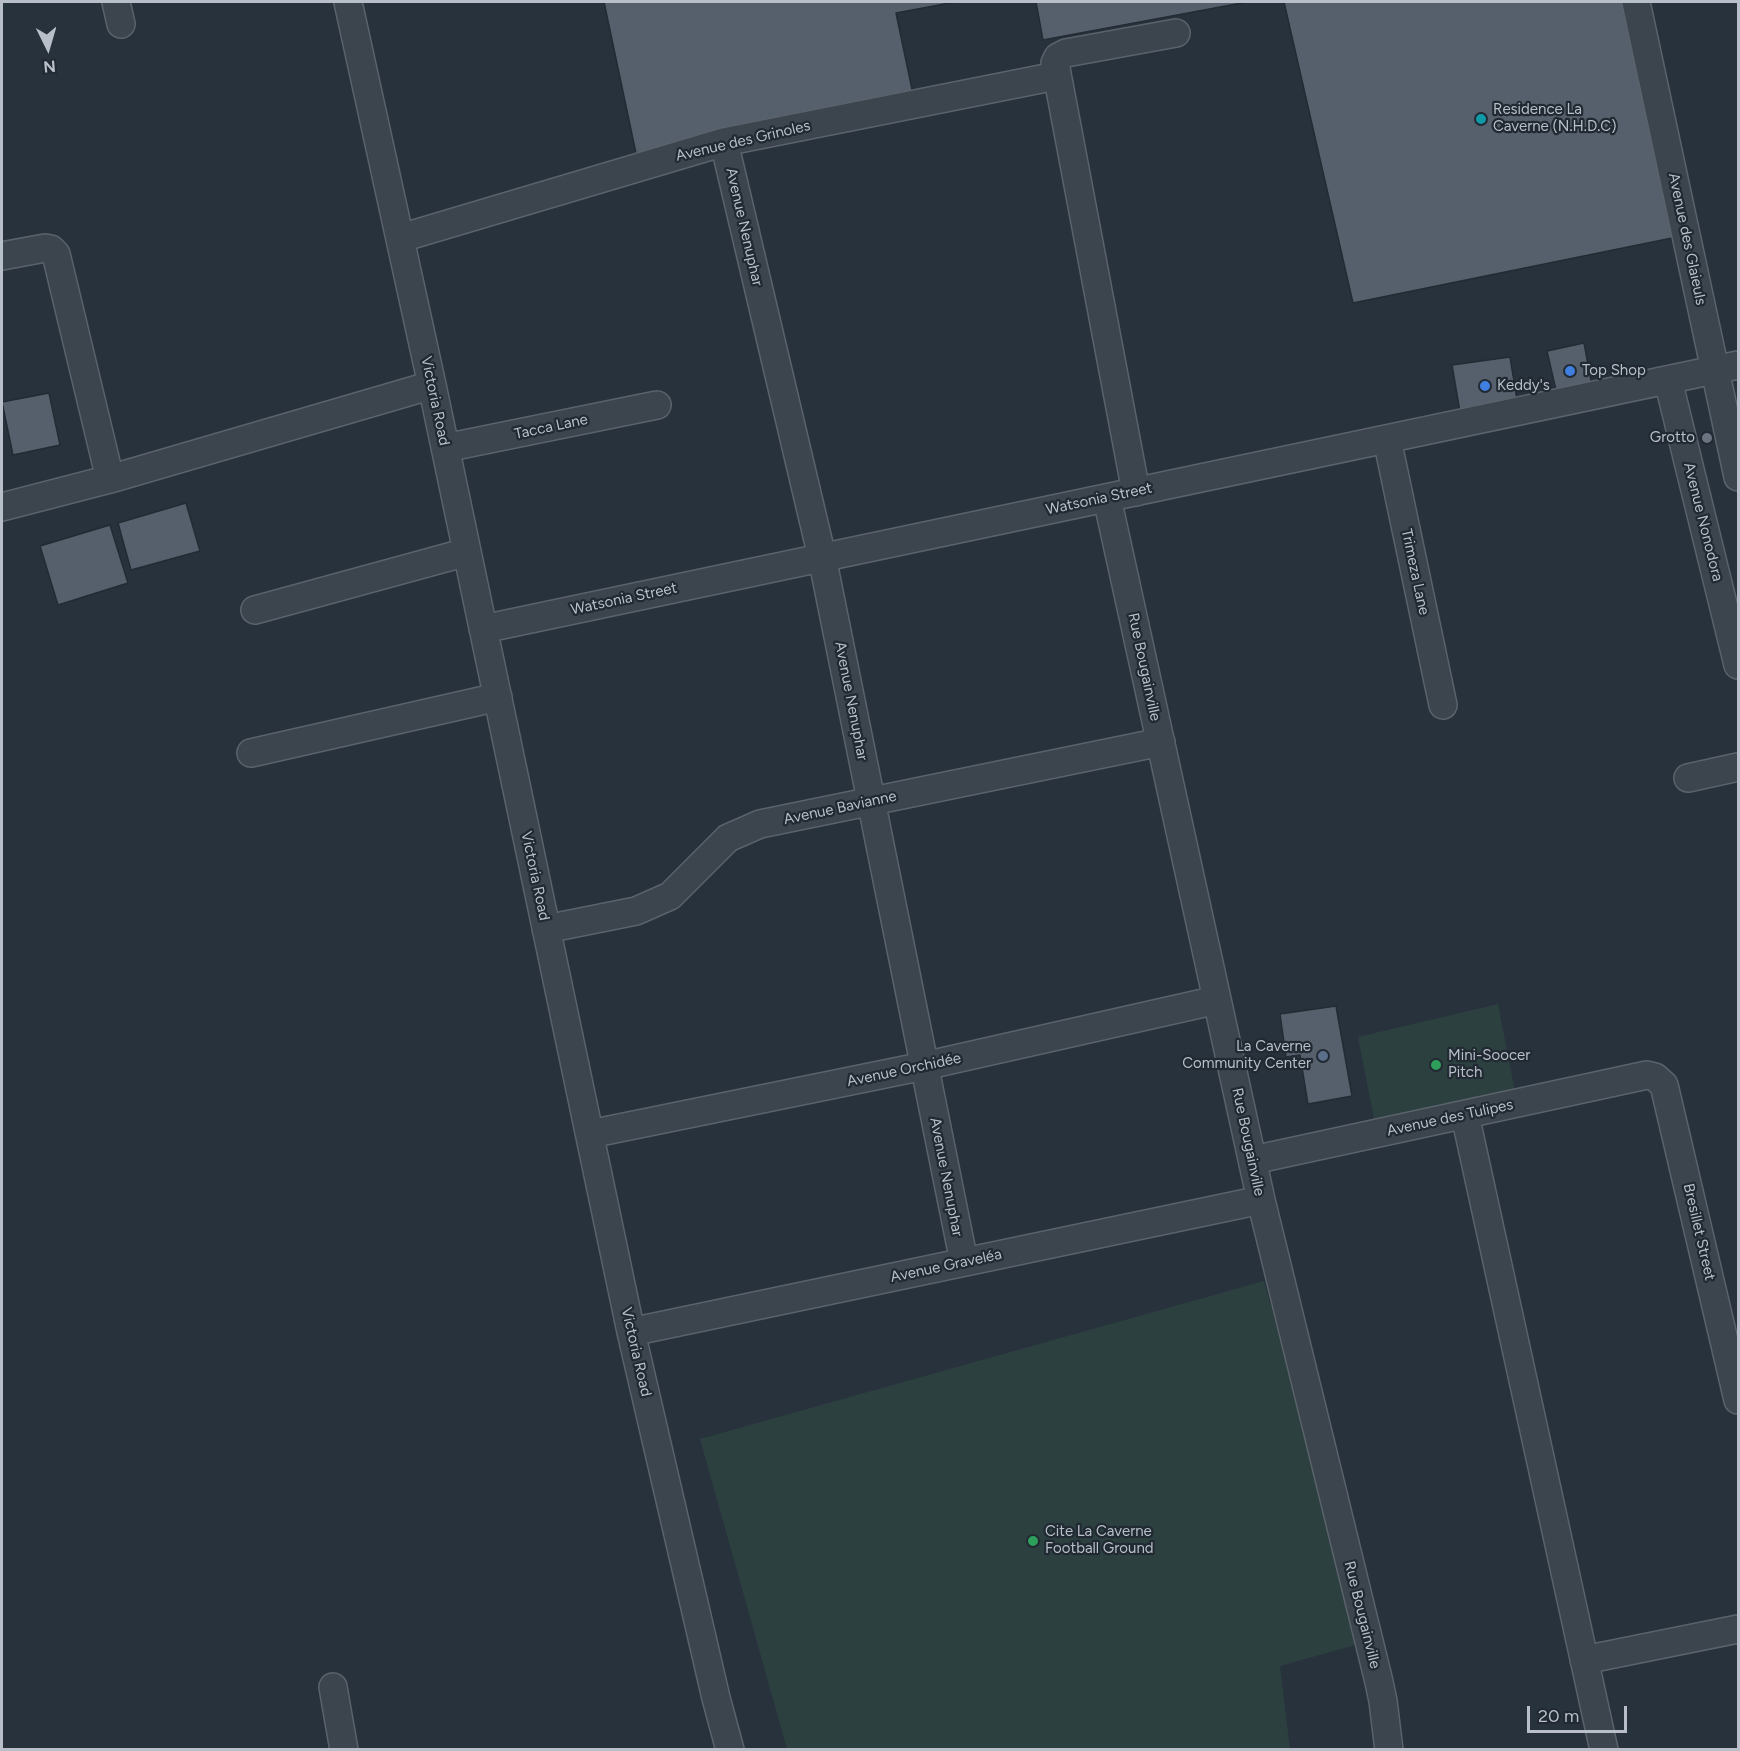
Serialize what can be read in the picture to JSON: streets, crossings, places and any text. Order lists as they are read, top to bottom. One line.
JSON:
{"streets":{"street":["Avenue des Grinoles","Avenue Nenuphar","Avenue des Glaieuls","Victoria Road","Tacca Lane","Watsonia Street","Avenue Nonodora","Trimeza Lane","Rue Bougainville","Avenue Bavianne","Avenue Orchidée","Avenue des Tulipes","Bresillet Street","Avenue Graveléa"]},"crossings":[["Avenue des Grinoles","Avenue Nenuphar"],["Avenue des Grinoles","Victoria Road"],["Avenue Nenuphar","Watsonia Street"],["Avenue Nenuphar","Avenue Bavianne"],["Avenue Nenuphar","Avenue Orchidée"],["Avenue Nenuphar","Avenue Graveléa"],["Avenue des Glaieuls","Watsonia Street"],["Victoria Road","Tacca Lane"],["Victoria Road","Watsonia Street"],["Victoria Road","Avenue Bavianne"],["Victoria Road","Avenue Orchidée"],["Victoria Road","Avenue Graveléa"],["Watsonia Street","Avenue Nonodora"],["Watsonia Street","Trimeza Lane"],["Watsonia Street","Rue Bougainville"],["Rue Bougainville","Avenue Bavianne"],["Rue Bougainville","Avenue Orchidée"],["Rue Bougainville","Avenue des Tulipes"],["Rue Bougainville","Avenue Graveléa"],["Avenue des Tulipes","Bresillet Street"]],"places":["Residence La Caverne (N.H.D.C)","Top Shop","Keddy's","Grotto","La Caverne Community Center","Mini-Soocer Pitch","Cite La Caverne Football Ground"],"scale_bar":"20 m","north":"bottom"}
